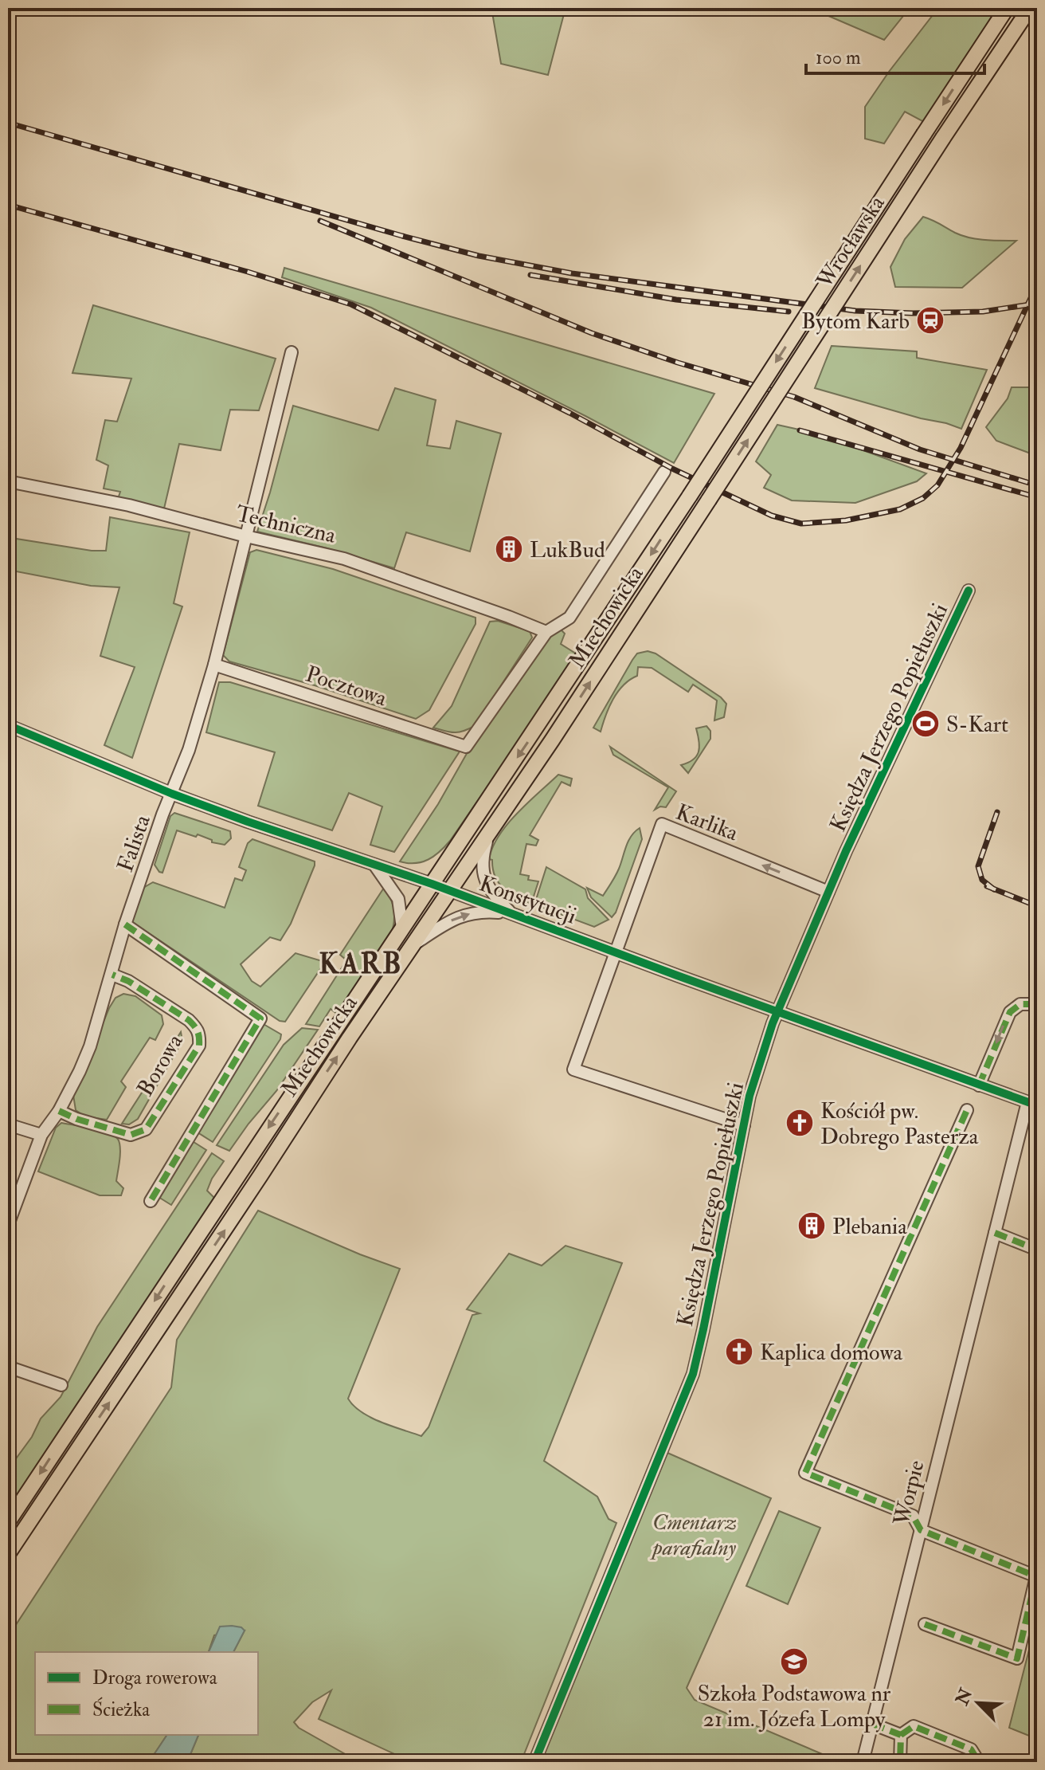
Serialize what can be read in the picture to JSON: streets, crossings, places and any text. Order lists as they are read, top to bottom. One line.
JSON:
{"streets":{"main road":["Wrocławska","Miechowicka"],"street":["Techniczna","Pocztowa","Księdza Jerzego Popiełuszki","Karlika","Falista","Konstytucji","Borowa","Worpie"]},"crossings":[["Wrocławska","Miechowicka"],["Techniczna","Pocztowa"],["Techniczna","Falista"],["Miechowicka","Konstytucji"],["Pocztowa","Falista"],["Księdza Jerzego Popiełuszki","Karlika"],["Księdza Jerzego Popiełuszki","Konstytucji"],["Karlika","Konstytucji"],["Falista","Konstytucji"],["Falista","Borowa"],["Konstytucji","Worpie"]],"districts":["KARB"],"parks":["Cmentarz parafialny"],"places":{"station":["Bytom Karb"],"building":["LukBud","Plebania"],"sports":["S-Kart"],"church":["Kościół pw. Dobrego Pasterza","Kaplica domowa"],"school or university":["Szkoła Podstawowa nr 21 im. Józefa Lompy"]},"legend":["Droga rowerowa","Ścieżka"],"scale_bar":"100 m","north":"top left"}
